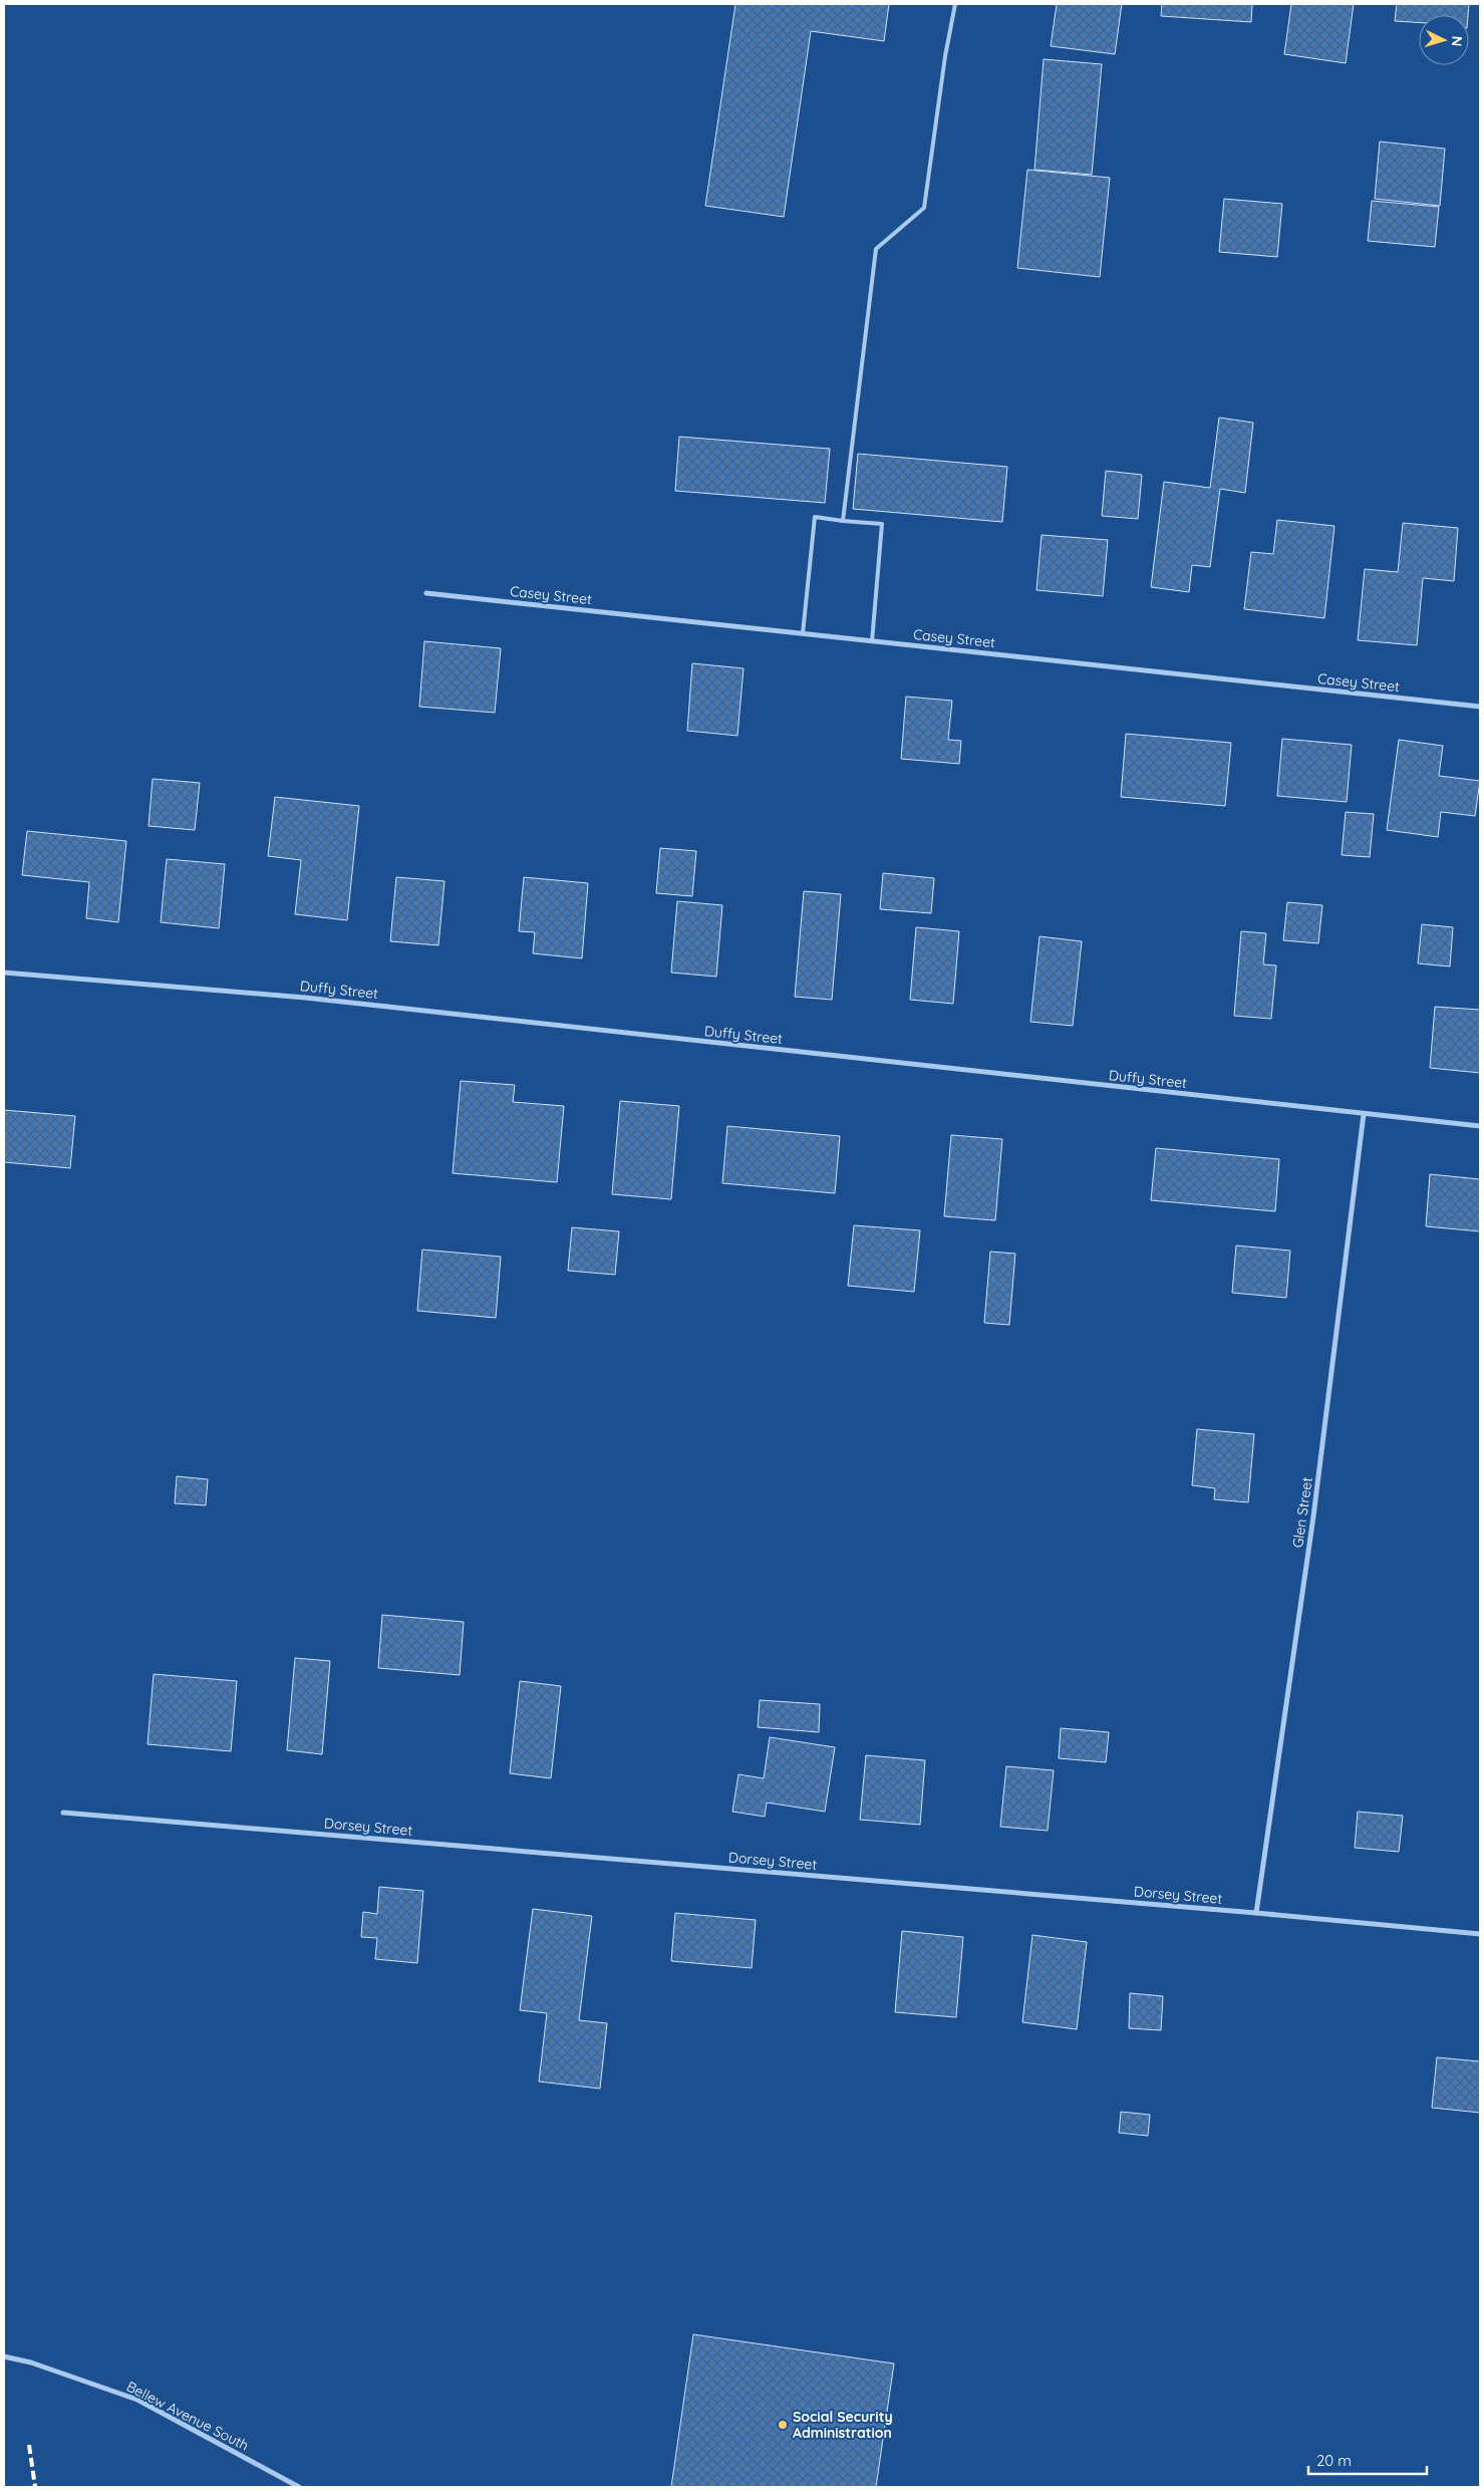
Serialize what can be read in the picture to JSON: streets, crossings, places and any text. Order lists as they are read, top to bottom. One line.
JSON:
{"streets":{"street":["Casey Street","Duffy Street","Glen Street","Dorsey Street","Bellew Avenue South"]},"crossings":[["Duffy Street","Glen Street"],["Glen Street","Dorsey Street"]],"places":["Social Security Administration"],"scale_bar":"20 m","north":"right"}
